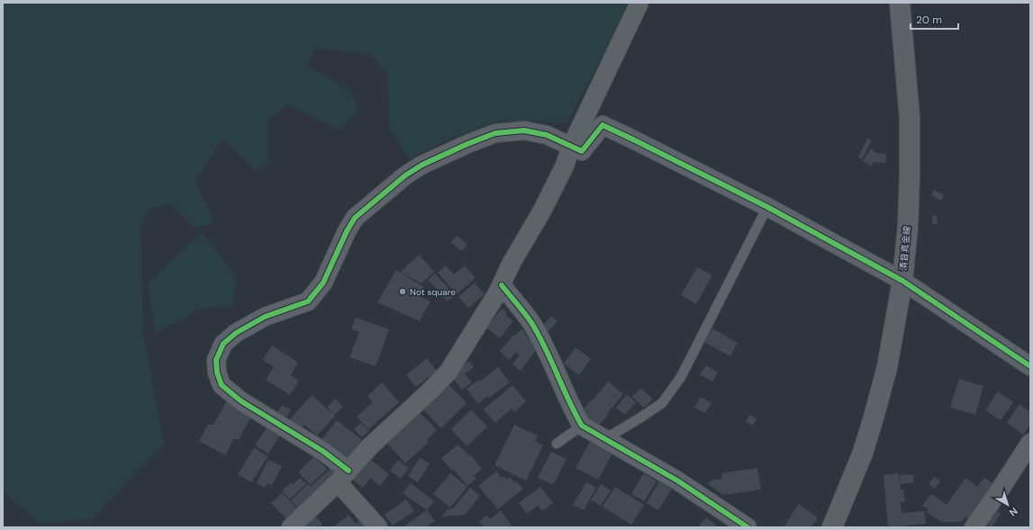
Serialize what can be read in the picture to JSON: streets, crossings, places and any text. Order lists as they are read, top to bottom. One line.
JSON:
{"streets":{"main road":["清音真金線"]},"places":["Not square"],"scale_bar":"20 m","north":"bottom right"}
